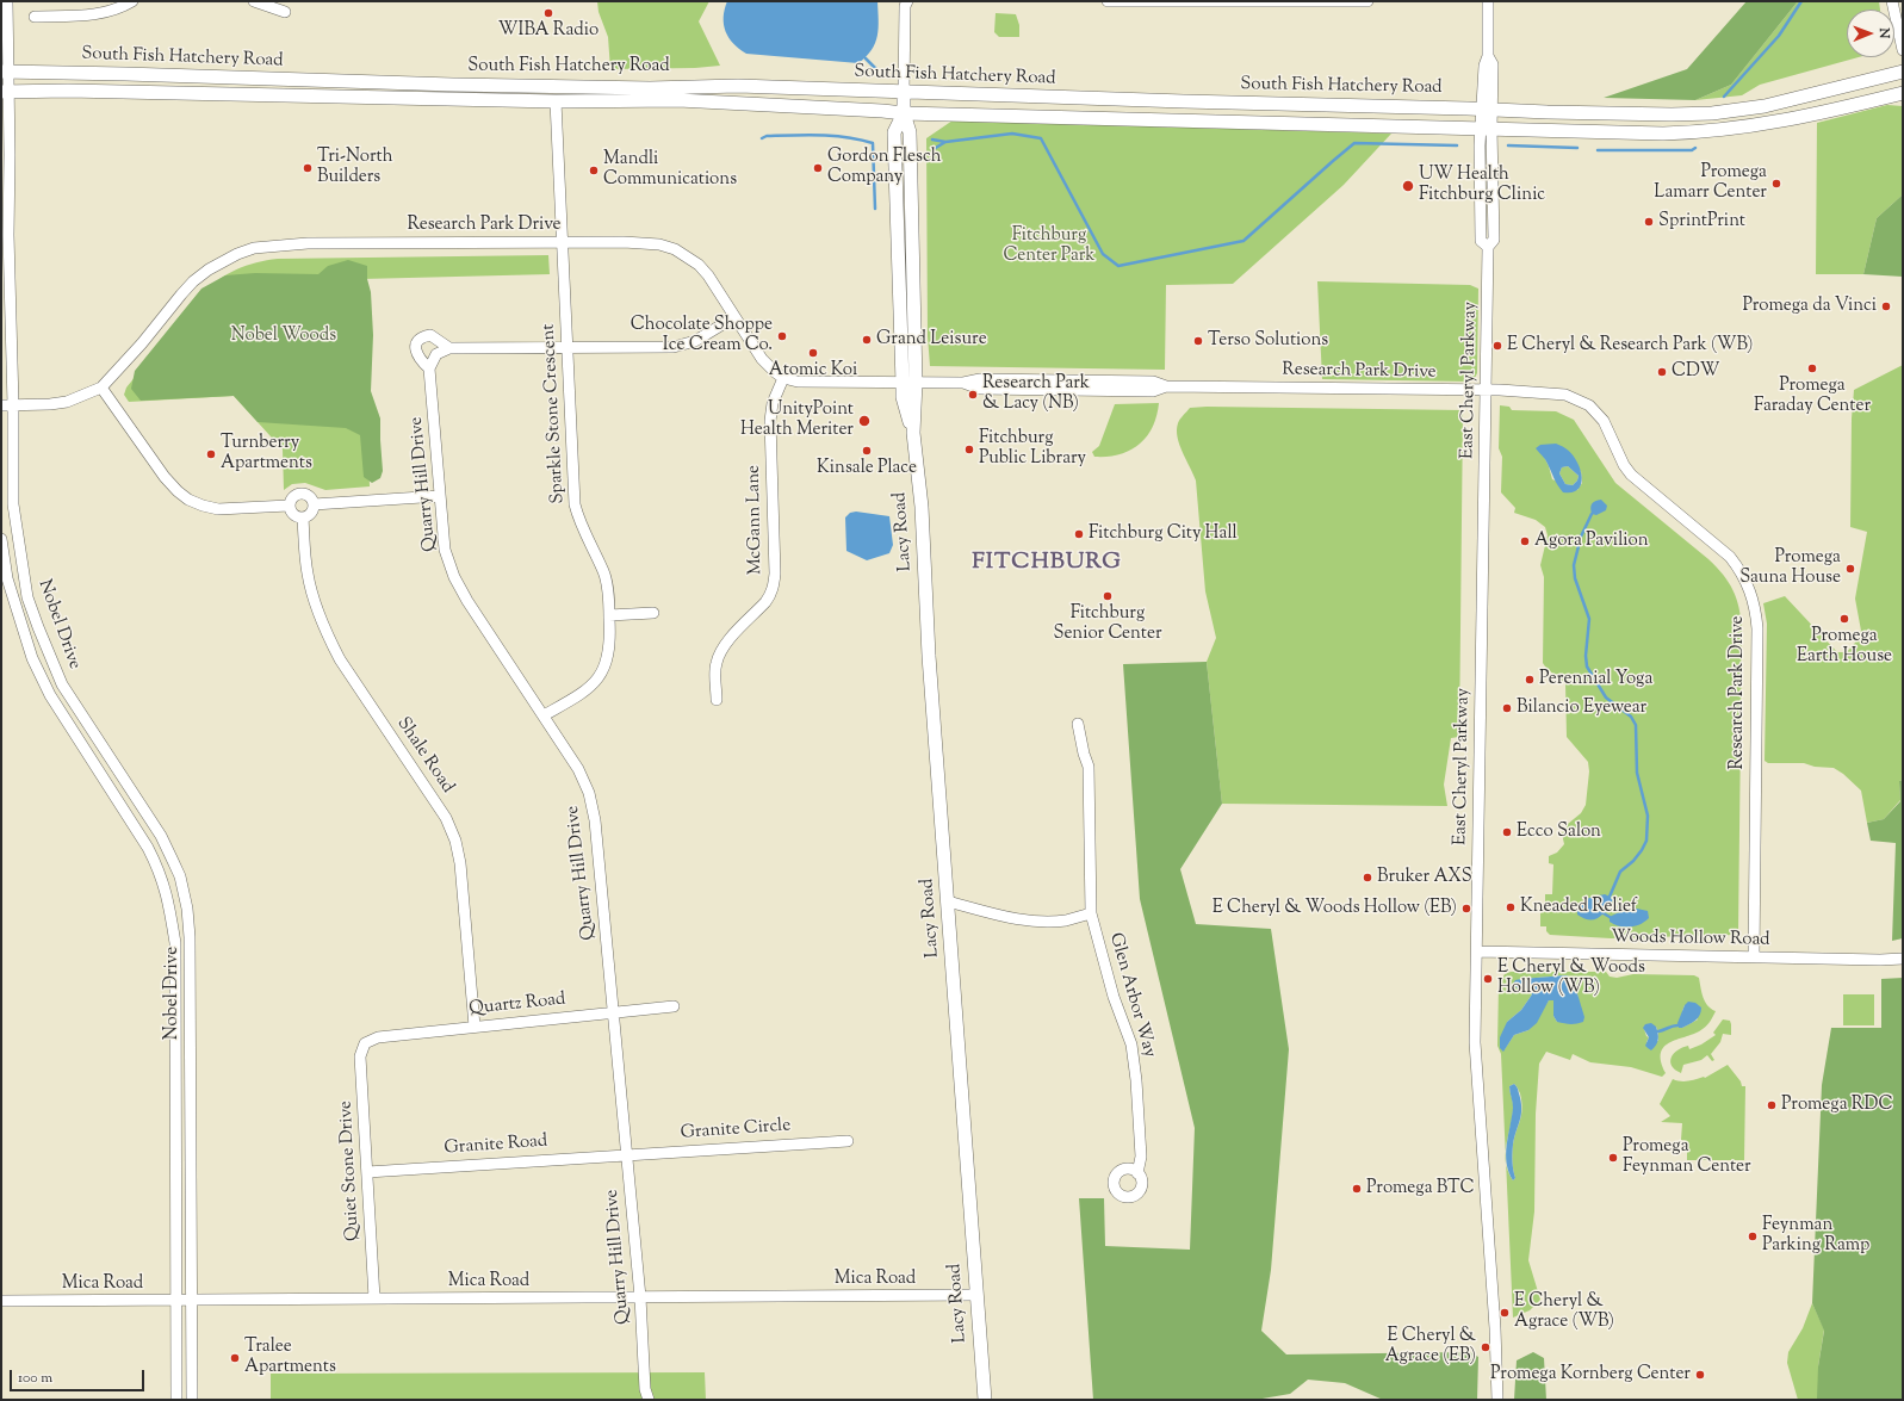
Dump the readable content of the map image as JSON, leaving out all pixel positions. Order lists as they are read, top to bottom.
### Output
{
  "streets": {
    "main road": ["South Fish Hatchery Road", "Lacy Road"],
    "street": [
      "Research Park Drive",
      "East Cheryl Parkway",
      "Sparkle Stone Crescent",
      "Quarry Hill Drive",
      "McGann Lane",
      "Nobel Drive",
      "Shale Road",
      "Woods Hollow Road",
      "Glen Arbor Way",
      "Quartz Road",
      "Granite Circle",
      "Granite Road",
      "Quiet Stone Drive",
      "Mica Road"
    ]
  },
  "crossings": [
    ["South Fish Hatchery Road", "East Cheryl Parkway"],
    ["South Fish Hatchery Road", "Sparkle Stone Crescent"],
    ["South Fish Hatchery Road", "Lacy Road"],
    ["South Fish Hatchery Road", "Nobel Drive"],
    ["Research Park Drive", "East Cheryl Parkway"],
    ["Research Park Drive", "Sparkle Stone Crescent"],
    ["Research Park Drive", "McGann Lane"],
    ["Research Park Drive", "Lacy Road"],
    ["Research Park Drive", "Nobel Drive"],
    ["Research Park Drive", "Woods Hollow Road"],
    ["East Cheryl Parkway", "Woods Hollow Road"],
    ["Sparkle Stone Crescent", "Quarry Hill Drive"],
    ["Quarry Hill Drive", "Quartz Road"],
    ["Quarry Hill Drive", "Granite Circle"],
    ["Quarry Hill Drive", "Granite Road"],
    ["Quarry Hill Drive", "Mica Road"],
    ["Lacy Road", "Glen Arbor Way"],
    ["Lacy Road", "Mica Road"],
    ["Nobel Drive", "Mica Road"],
    ["Shale Road", "Quartz Road"],
    ["Quartz Road", "Quiet Stone Drive"],
    ["Granite Circle", "Granite Road"],
    ["Granite Road", "Quiet Stone Drive"],
    ["Quiet Stone Drive", "Mica Road"]
  ],
  "districts": ["FITCHBURG"],
  "parks": ["Fitchburg Center Park", "Nobel Woods"],
  "places": [
    "WIBA Radio",
    "Tri-North Builders",
    "Gordon Flesch Company",
    "Mandli Communications",
    "Promega Lamarr Center",
    "UW Health Fitchburg Clinic",
    "SprintPrint",
    "Promega da Vinci",
    "Chocolate Shoppe Ice Cream Co.",
    "Grand Leisure",
    "Terso Solutions",
    "E Cheryl & Research Park (WB)",
    "Atomic Koi",
    "Promega Faraday Center",
    "CDW",
    "Research Park & Lacy (NB)",
    "UnityPoint Health Meriter",
    "Fitchburg Public Library",
    "Kinsale Place",
    "Turnberry Apartments",
    "Fitchburg City Hall",
    "Agora Pavilion",
    "Promega Sauna House",
    "Fitchburg Senior Center",
    "Promega Earth House",
    "Perennial Yoga",
    "Bilancio Eyewear",
    "Ecco Salon",
    "Bruker AXS",
    "Kneaded Relief",
    "E Cheryl & Woods Hollow (EB)",
    "E Cheryl & Woods Hollow (WB)",
    "Promega RDC",
    "Promega Feynman Center",
    "Promega BTC",
    "Feynman Parking Ramp",
    "E Cheryl & Agrace (WB)",
    "E Cheryl & Agrace (EB)",
    "Tralee Apartments",
    "Promega Kornberg Center"
  ],
  "scale_bar": "100 m",
  "north": "right"
}
